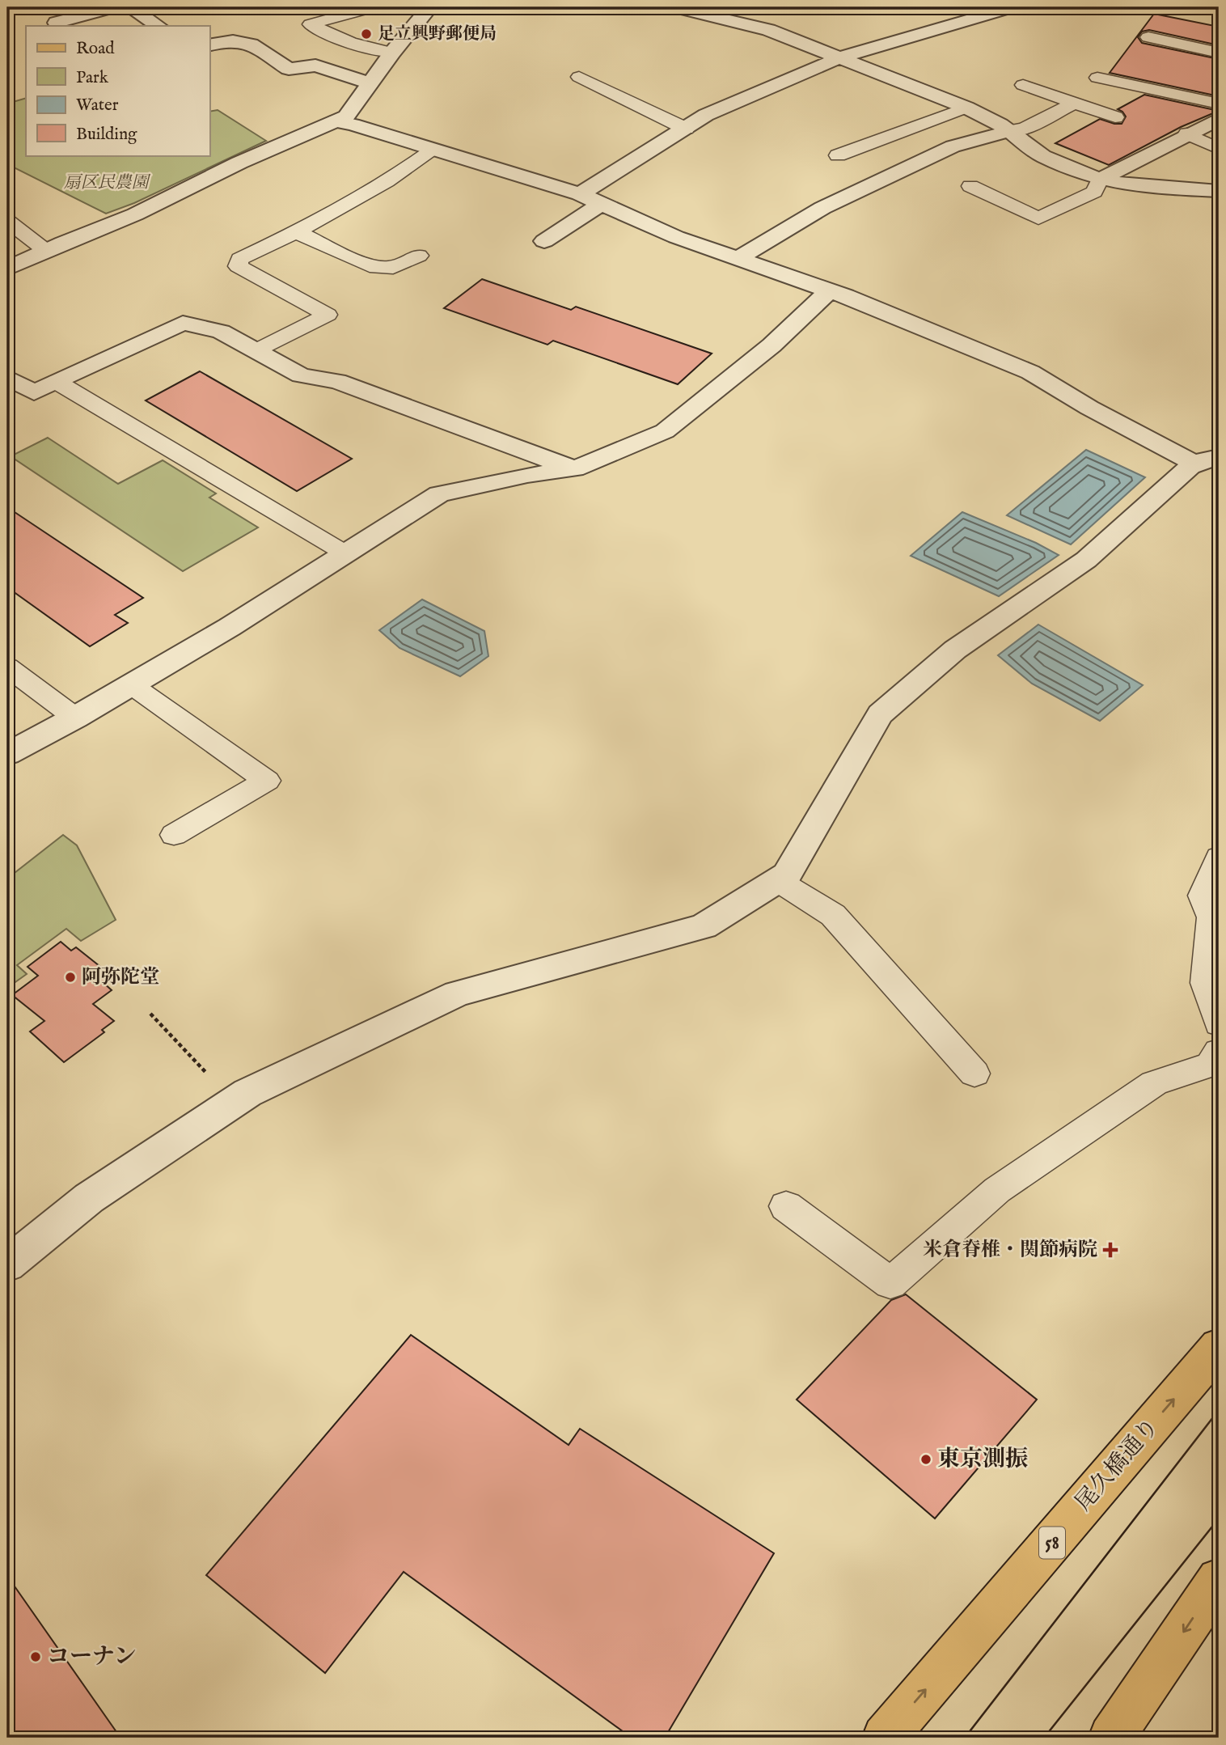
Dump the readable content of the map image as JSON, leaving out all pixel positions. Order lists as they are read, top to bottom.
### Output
{
  "streets": {
    "main road": ["尾久橋通り", "58"]
  },
  "parks": ["扇区民農園"],
  "places": {
    "other": [
      "足立興野郵便局",
      "阿弥陀堂",
      "東京測振",
      "コーナン"
    ],
    "health": ["米倉脊椎・関節病院"]
  },
  "legend": [
    "Road",
    "Park",
    "Water",
    "Building"
  ]
}
